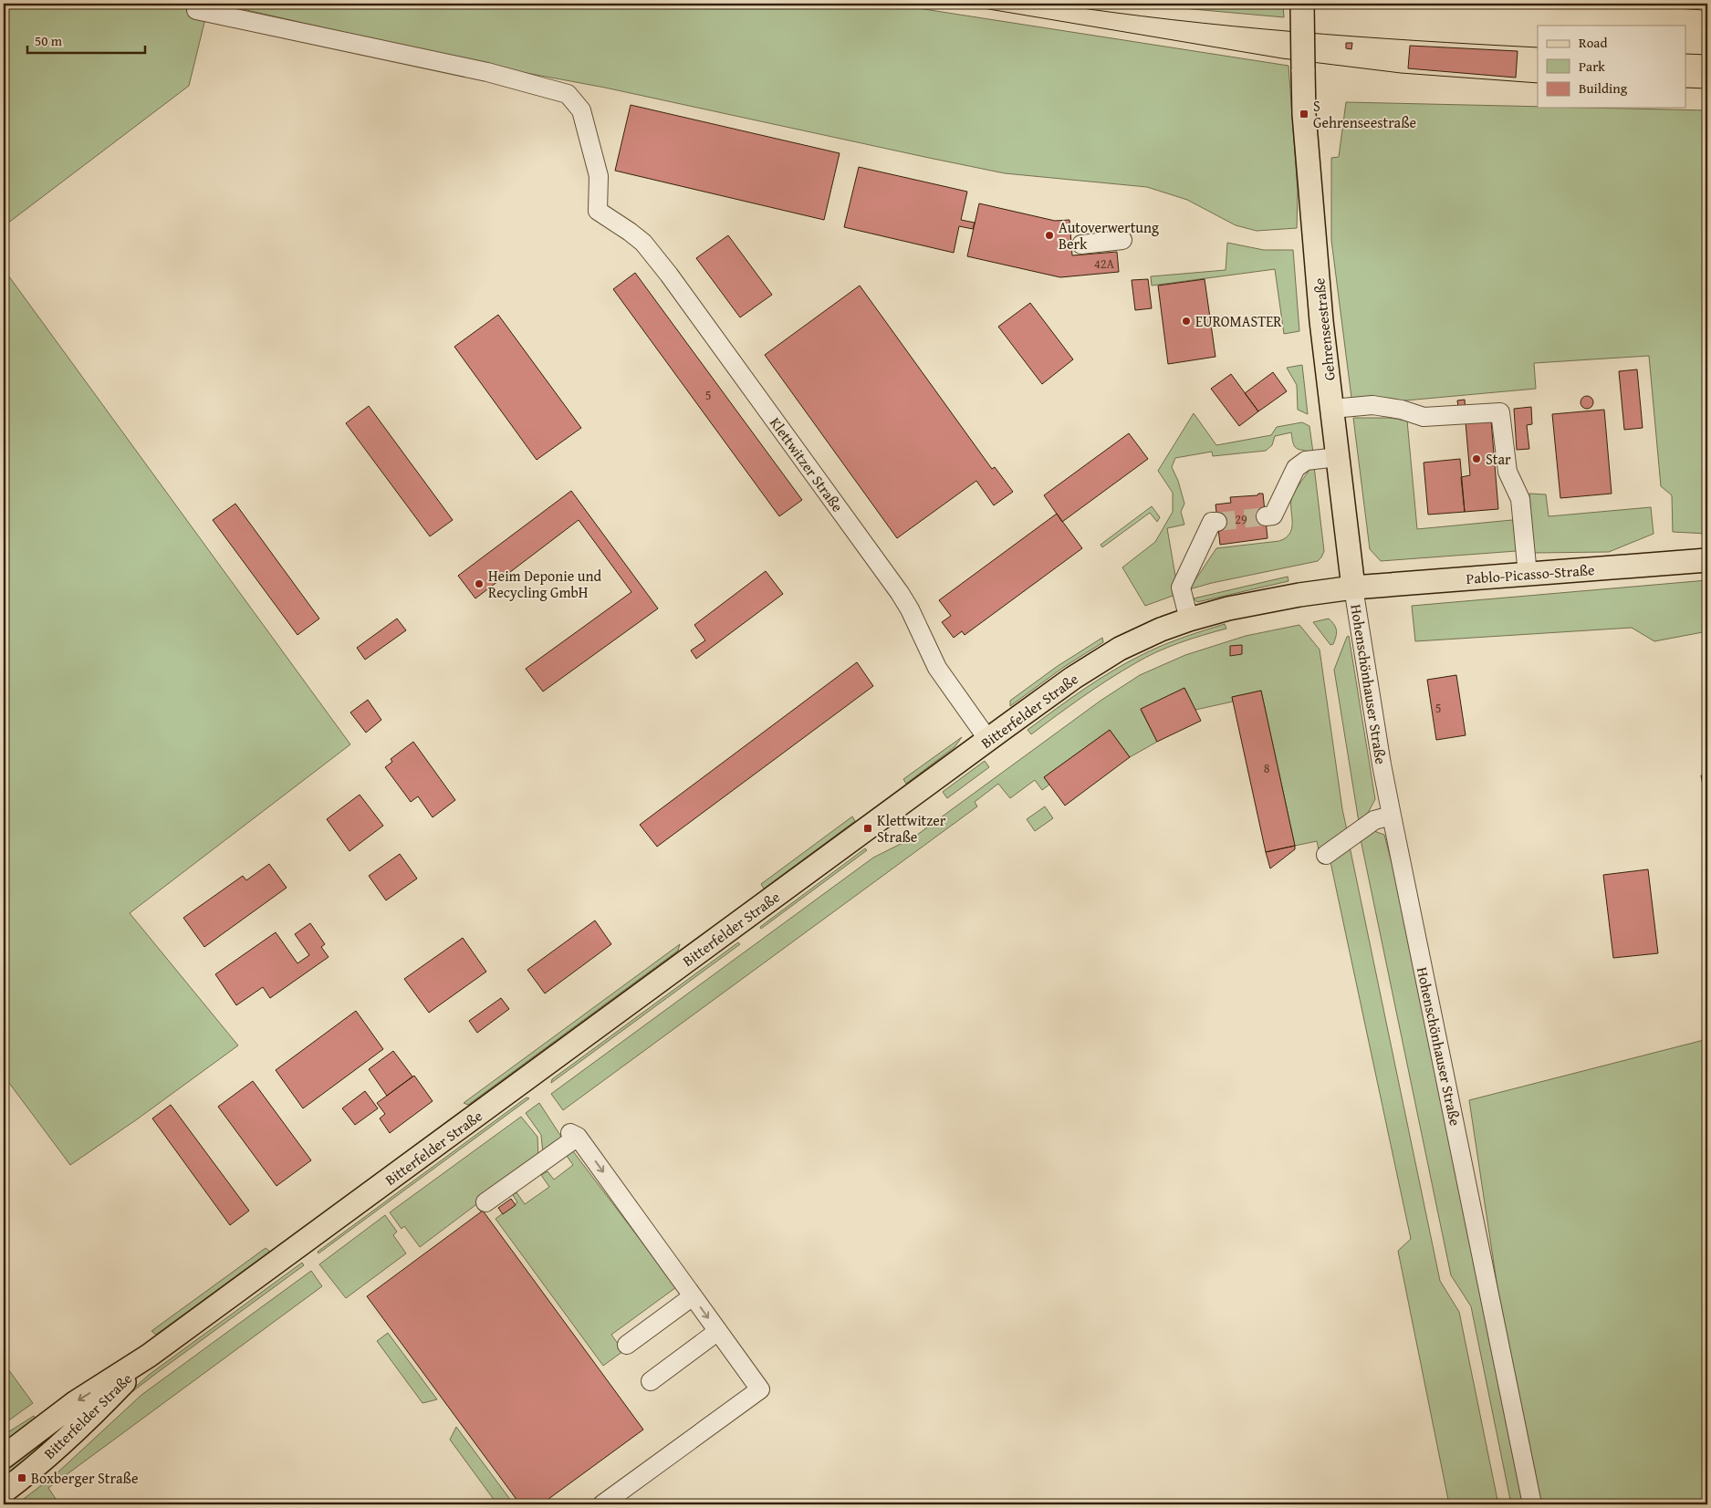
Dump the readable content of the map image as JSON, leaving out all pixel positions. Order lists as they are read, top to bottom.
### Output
{
  "streets": {
    "main road": ["Gehrenseestraße", "Pablo-Picasso-Straße", "Bitterfelder Straße"],
    "street": ["Klettwitzer Straße", "Hohenschönhauser Straße"]
  },
  "crossings": [
    ["Gehrenseestraße", "Pablo-Picasso-Straße"],
    ["Gehrenseestraße", "Hohenschönhauser Straße"],
    ["Gehrenseestraße", "Bitterfelder Straße"],
    ["Klettwitzer Straße", "Bitterfelder Straße"],
    ["Pablo-Picasso-Straße", "Hohenschönhauser Straße"],
    ["Pablo-Picasso-Straße", "Bitterfelder Straße"],
    ["Hohenschönhauser Straße", "Bitterfelder Straße"]
  ],
  "places": {
    "transit": ["S Gehrenseestraße", "Klettwitzer Straße", "Boxberger Straße"],
    "other": [
      "Autoverwertung Berk",
      "EUROMASTER",
      "Star",
      "Heim Deponie und Recycling GmbH"
    ]
  },
  "house_numbers": [
    "42A",
    "5",
    "29",
    "5",
    "8"
  ],
  "legend": ["Road", "Park", "Building"],
  "scale_bar": "50 m"
}
